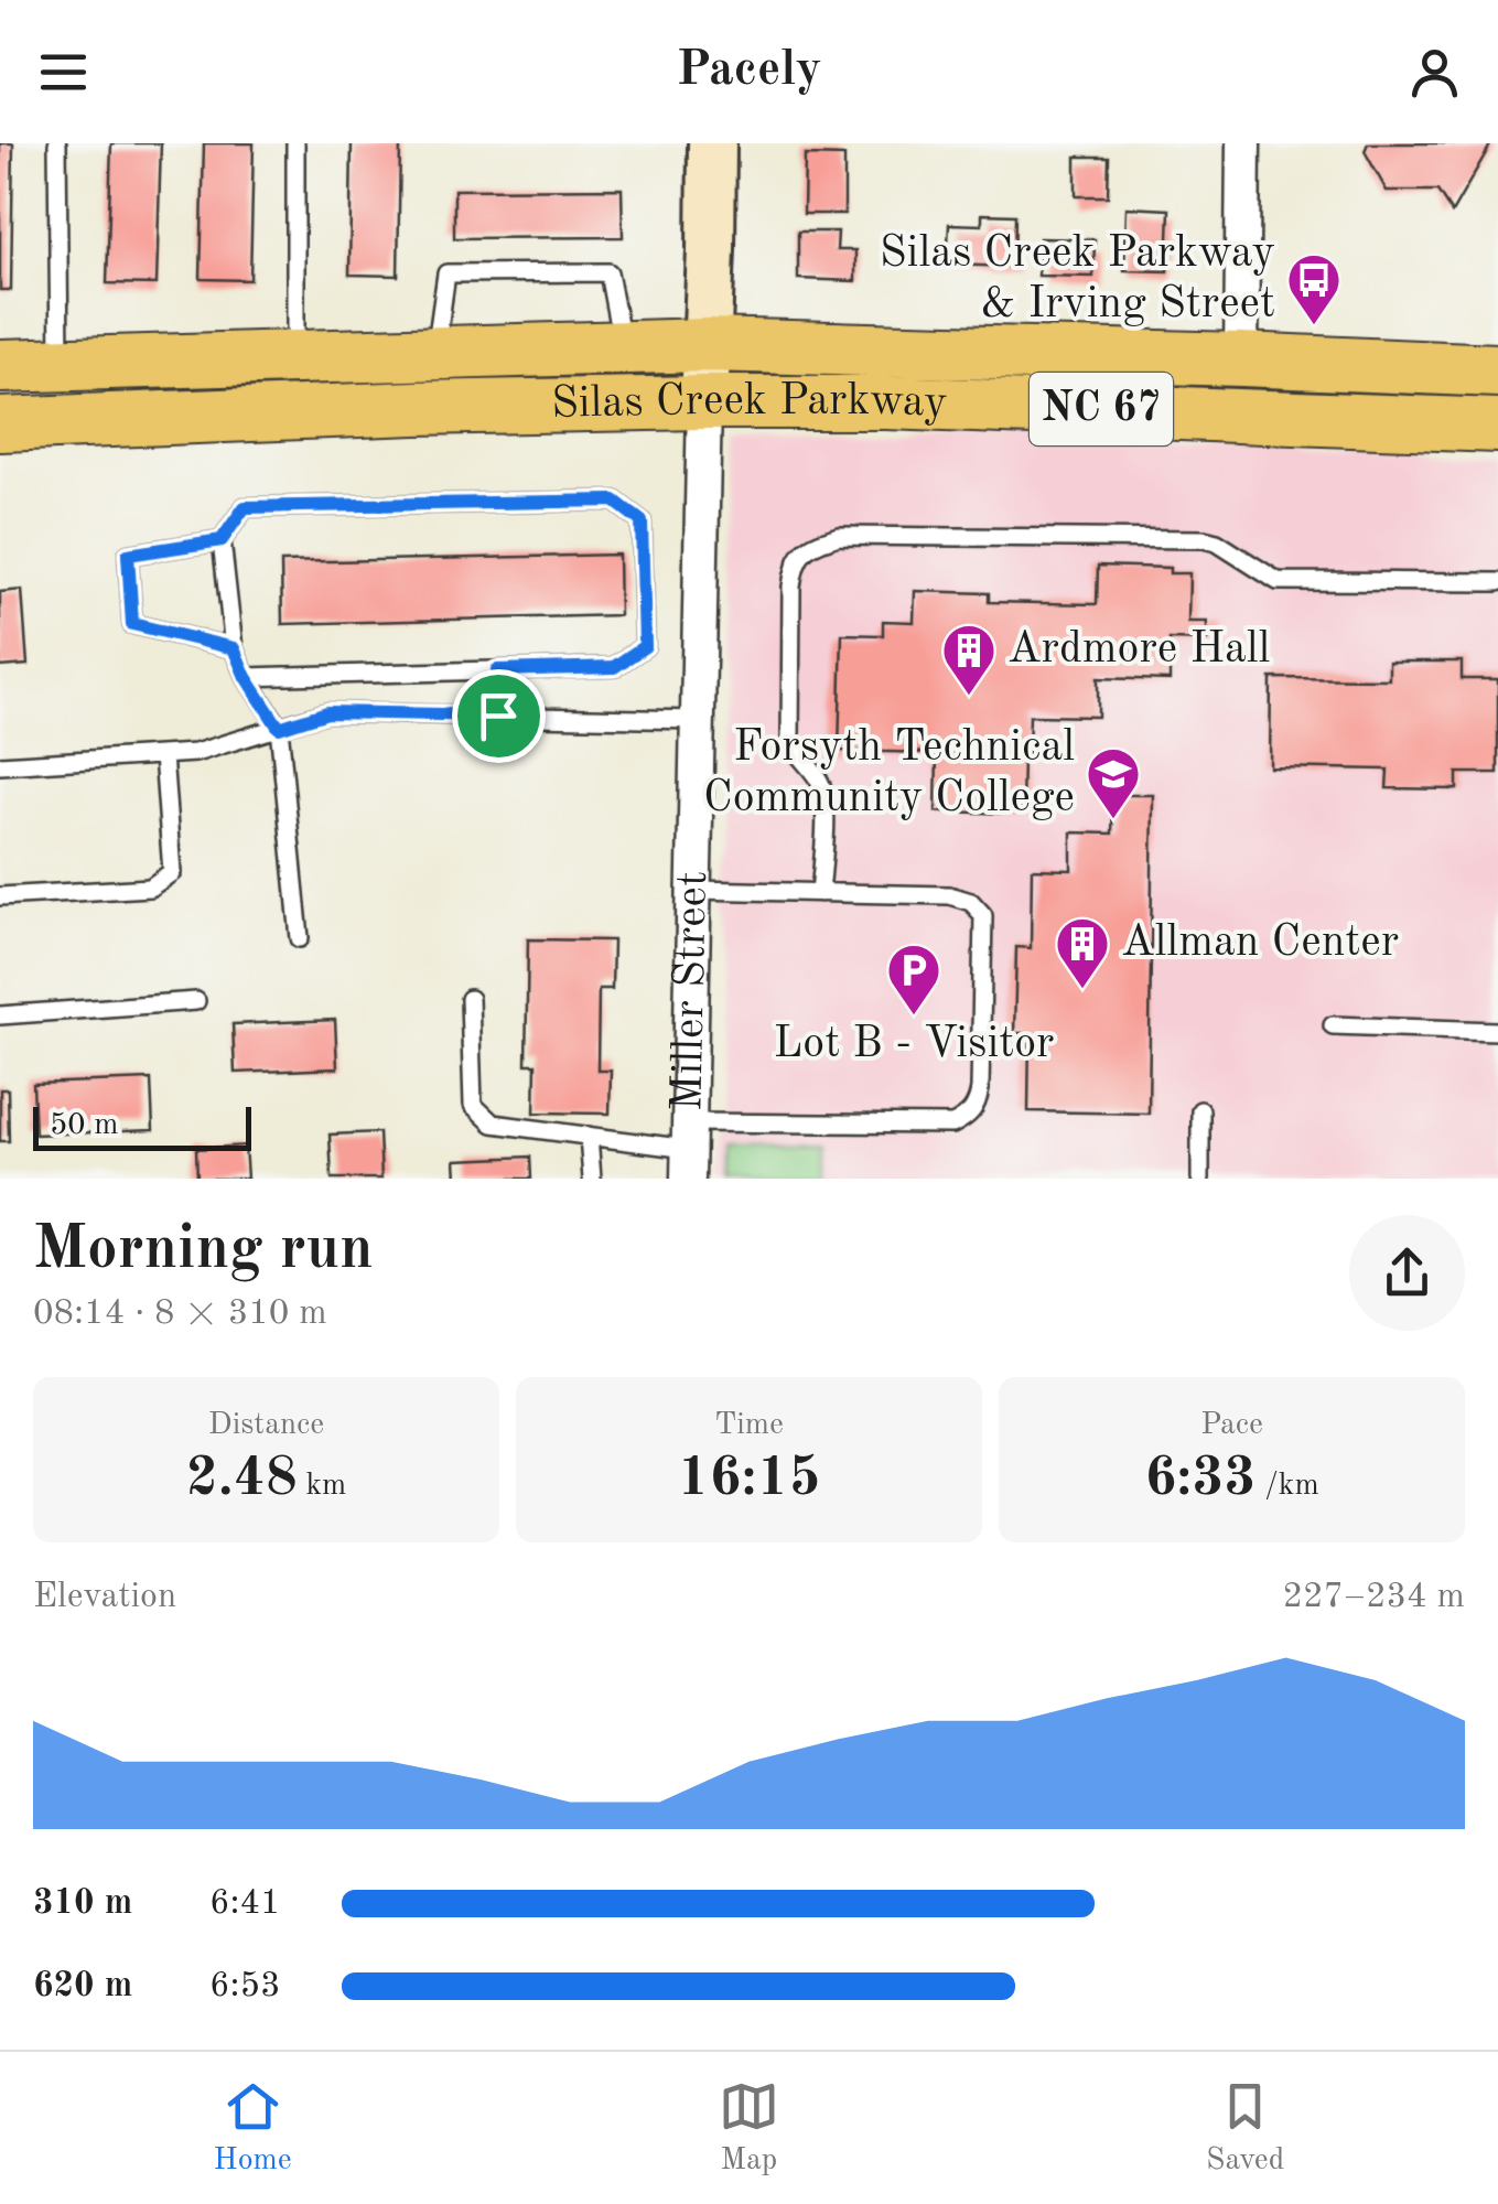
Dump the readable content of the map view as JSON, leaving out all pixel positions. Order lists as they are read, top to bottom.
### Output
{
  "streets": {
    "main road": ["Silas Creek Parkway", "NC 67", "Miller Street"]
  },
  "crossings": [
    ["Silas Creek Parkway", "Miller Street"]
  ],
  "places": {
    "bus stop": ["Silas Creek Parkway & Irving Street"],
    "building": ["Ardmore Hall", "Allman Center"],
    "school or university": ["Forsyth Technical Community College"],
    "parking": ["Lot B - Visitor"]
  },
  "scale_bar": "50 m",
  "page": {
    "header": "Pacely",
    "scale": "50 m",
    "heading": ["Morning run", "08:14 · 8 × 310 m"],
    "stats": [
      ["Distance", "2.48 km"],
      ["Time", "16:15"],
      ["Pace", "6:33 /km"]
    ],
    "chart": ["Elevation", "227–234 m"],
    "list": [
      {
        "name": "310 m",
        "note": "6:41"
      },
      {
        "name": "620 m",
        "note": "6:53"
      }
    ],
    "tabs": ["Home", "Map", "Saved"]
  }
}
